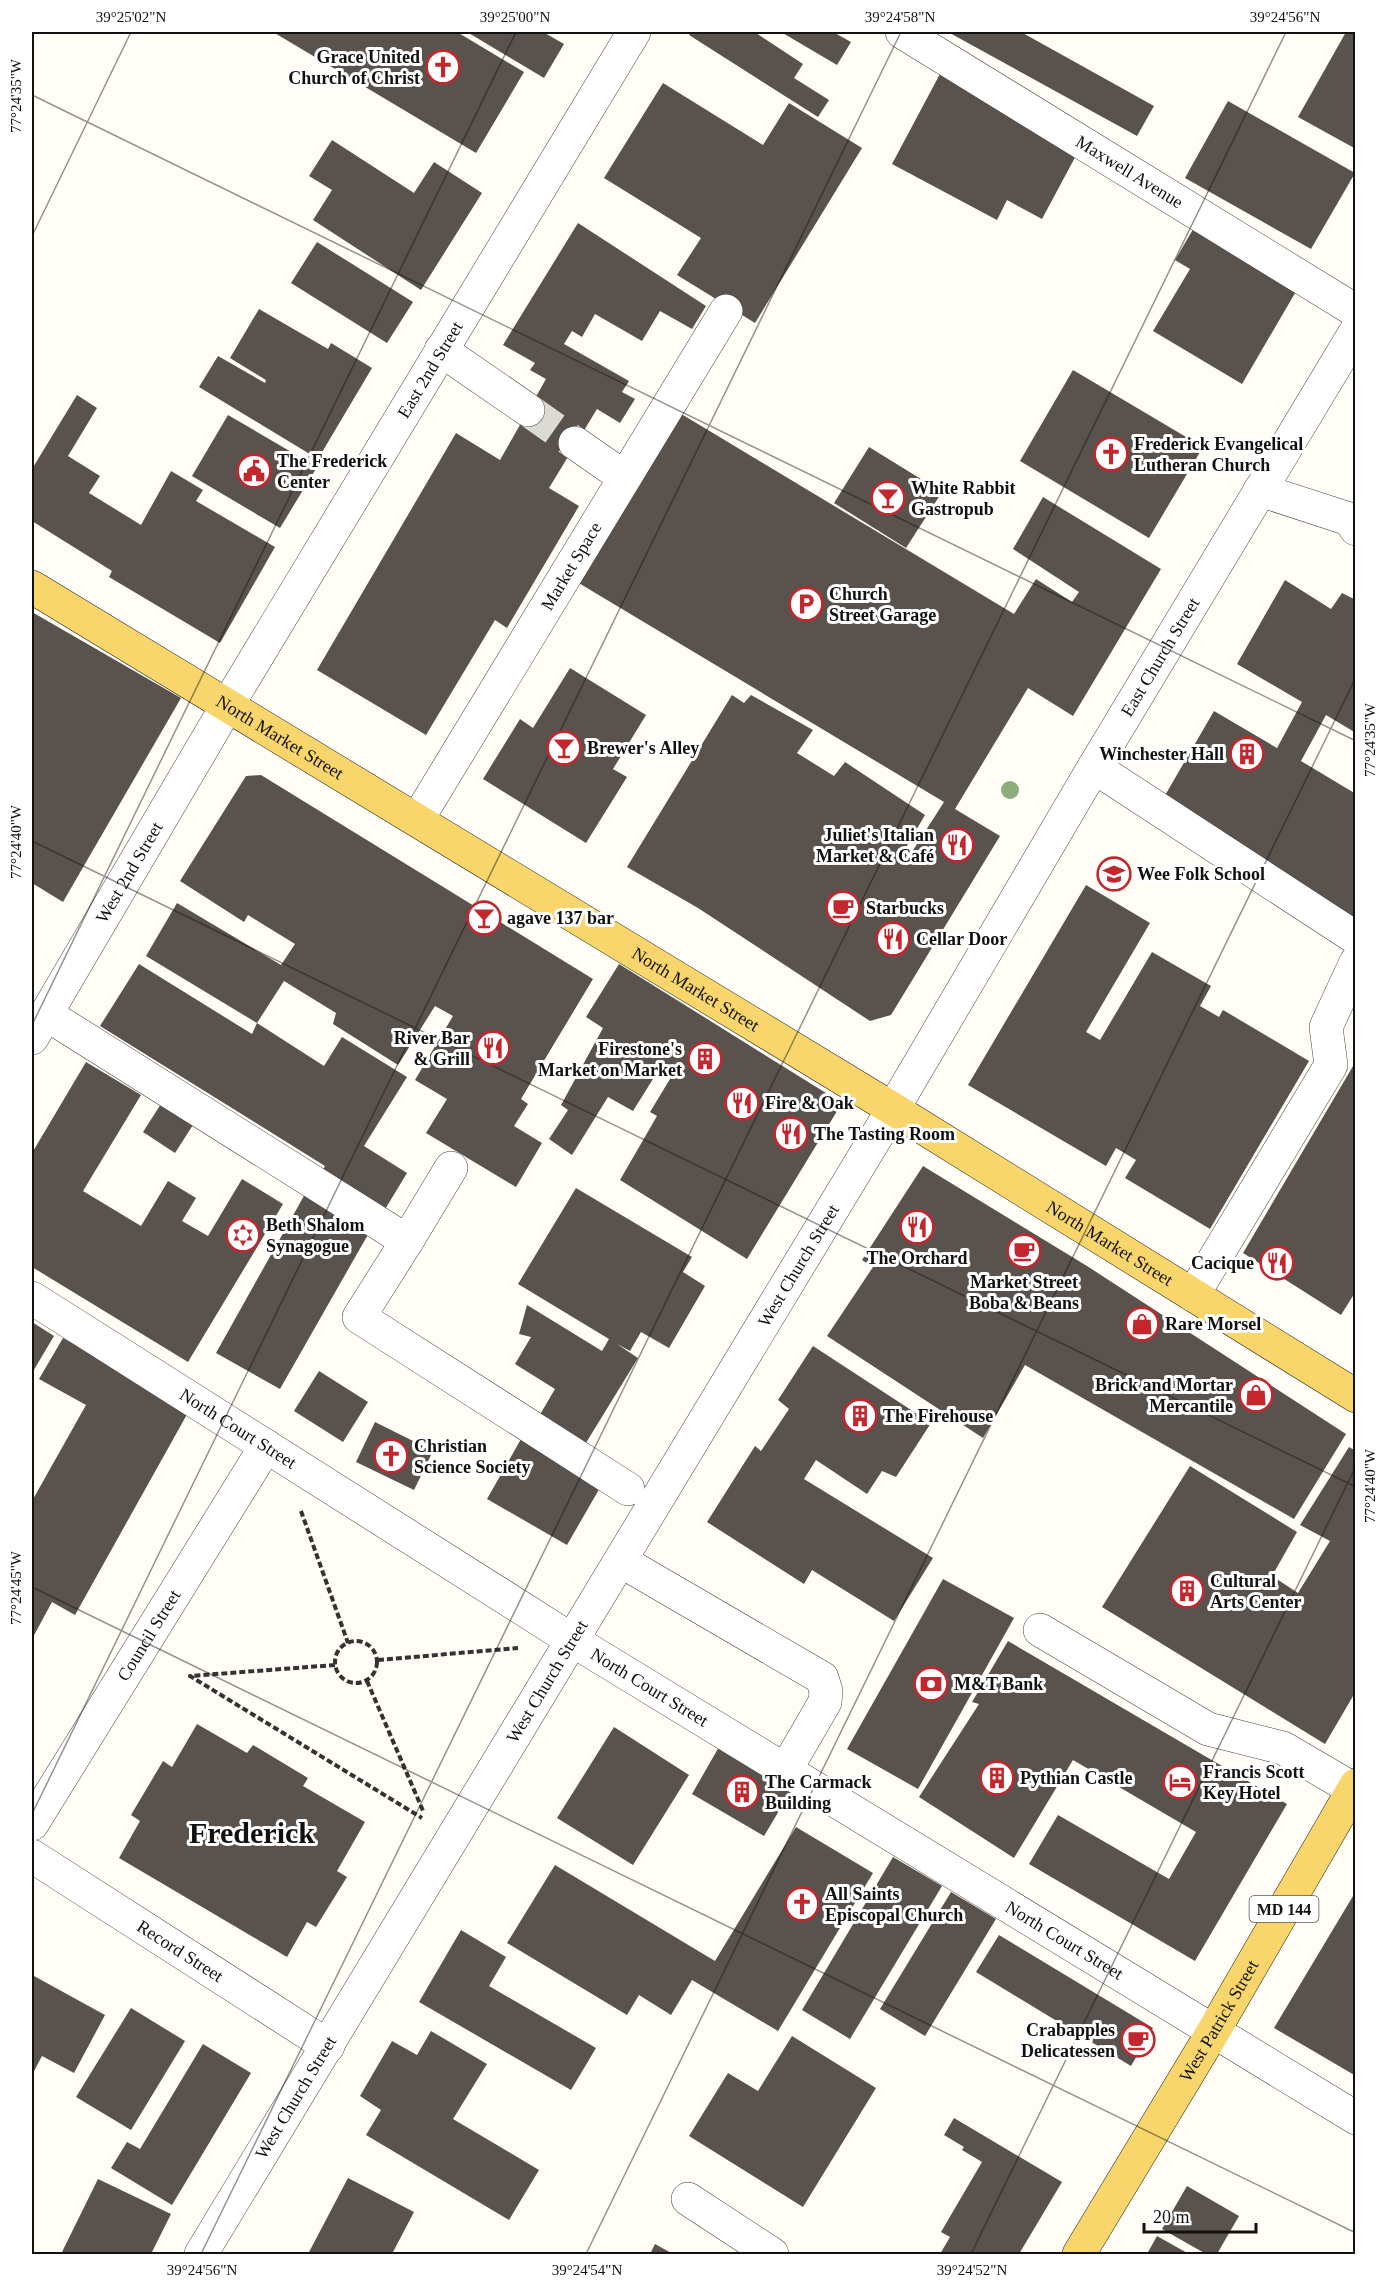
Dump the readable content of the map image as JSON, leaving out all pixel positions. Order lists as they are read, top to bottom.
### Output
{
  "streets": {
    "main road": ["North Market Street", "MD 144", "West Patrick Street"],
    "street": [
      "Maxwell Avenue",
      "East 2nd Street",
      "Market Space",
      "East Church Street",
      "West 2nd Street",
      "West Church Street",
      "North Court Street",
      "Council Street",
      "Record Street"
    ]
  },
  "crossings": [
    ["East 2nd Street", "North Market Street"],
    ["East 2nd Street", "West 2nd Street"],
    ["Market Space", "North Market Street"],
    ["East Church Street", "North Market Street"],
    ["East Church Street", "West Church Street"],
    ["North Market Street", "West 2nd Street"],
    ["North Market Street", "West Church Street"],
    ["West Church Street", "North Court Street"],
    ["West Church Street", "Record Street"],
    ["North Court Street", "Council Street"],
    ["North Court Street", "West Patrick Street"]
  ],
  "districts": ["Frederick"],
  "places": {
    "church": [
      "Grace United Church of Christ",
      "Frederick Evangelical Lutheran Church",
      "Christian Science Society",
      "All Saints Episcopal Church"
    ],
    "public building": ["The Frederick Center"],
    "bar": ["White Rabbit Gastropub", "Brewer's Alley", "agave 137 bar"],
    "parking": ["Church Street Garage"],
    "building": [
      "Winchester Hall",
      "Firestone's Market on Market",
      "The Firehouse",
      "Cultural Arts Center",
      "Pythian Castle",
      "The Carmack Building"
    ],
    "restaurant": [
      "Juliet's Italian Market & Café",
      "Cellar Door",
      "River Bar & Grill",
      "Fire & Oak",
      "The Tasting Room",
      "The Orchard",
      "Cacique"
    ],
    "school or university": ["Wee Folk School"],
    "cafe": ["Starbucks", "Market Street Boba & Beans", "Crabapples Delicatessen"],
    "synagogue": ["Beth Shalom Synagogue"],
    "shop": ["Rare Morsel", "Brick and Mortar Mercantile"],
    "bank": ["M&T Bank"],
    "hotel": ["Francis Scott Key Hotel"]
  },
  "scale_bar": "20 m",
  "coordinates": [
    "39°25'02\"N",
    "39°25'00\"N",
    "39°24'58\"N",
    "39°24'56\"N",
    "77°24'35\"W",
    "77°24'40\"W",
    "77°24'45\"W",
    "39°24'54\"N",
    "39°24'52\"N"
  ]
}
